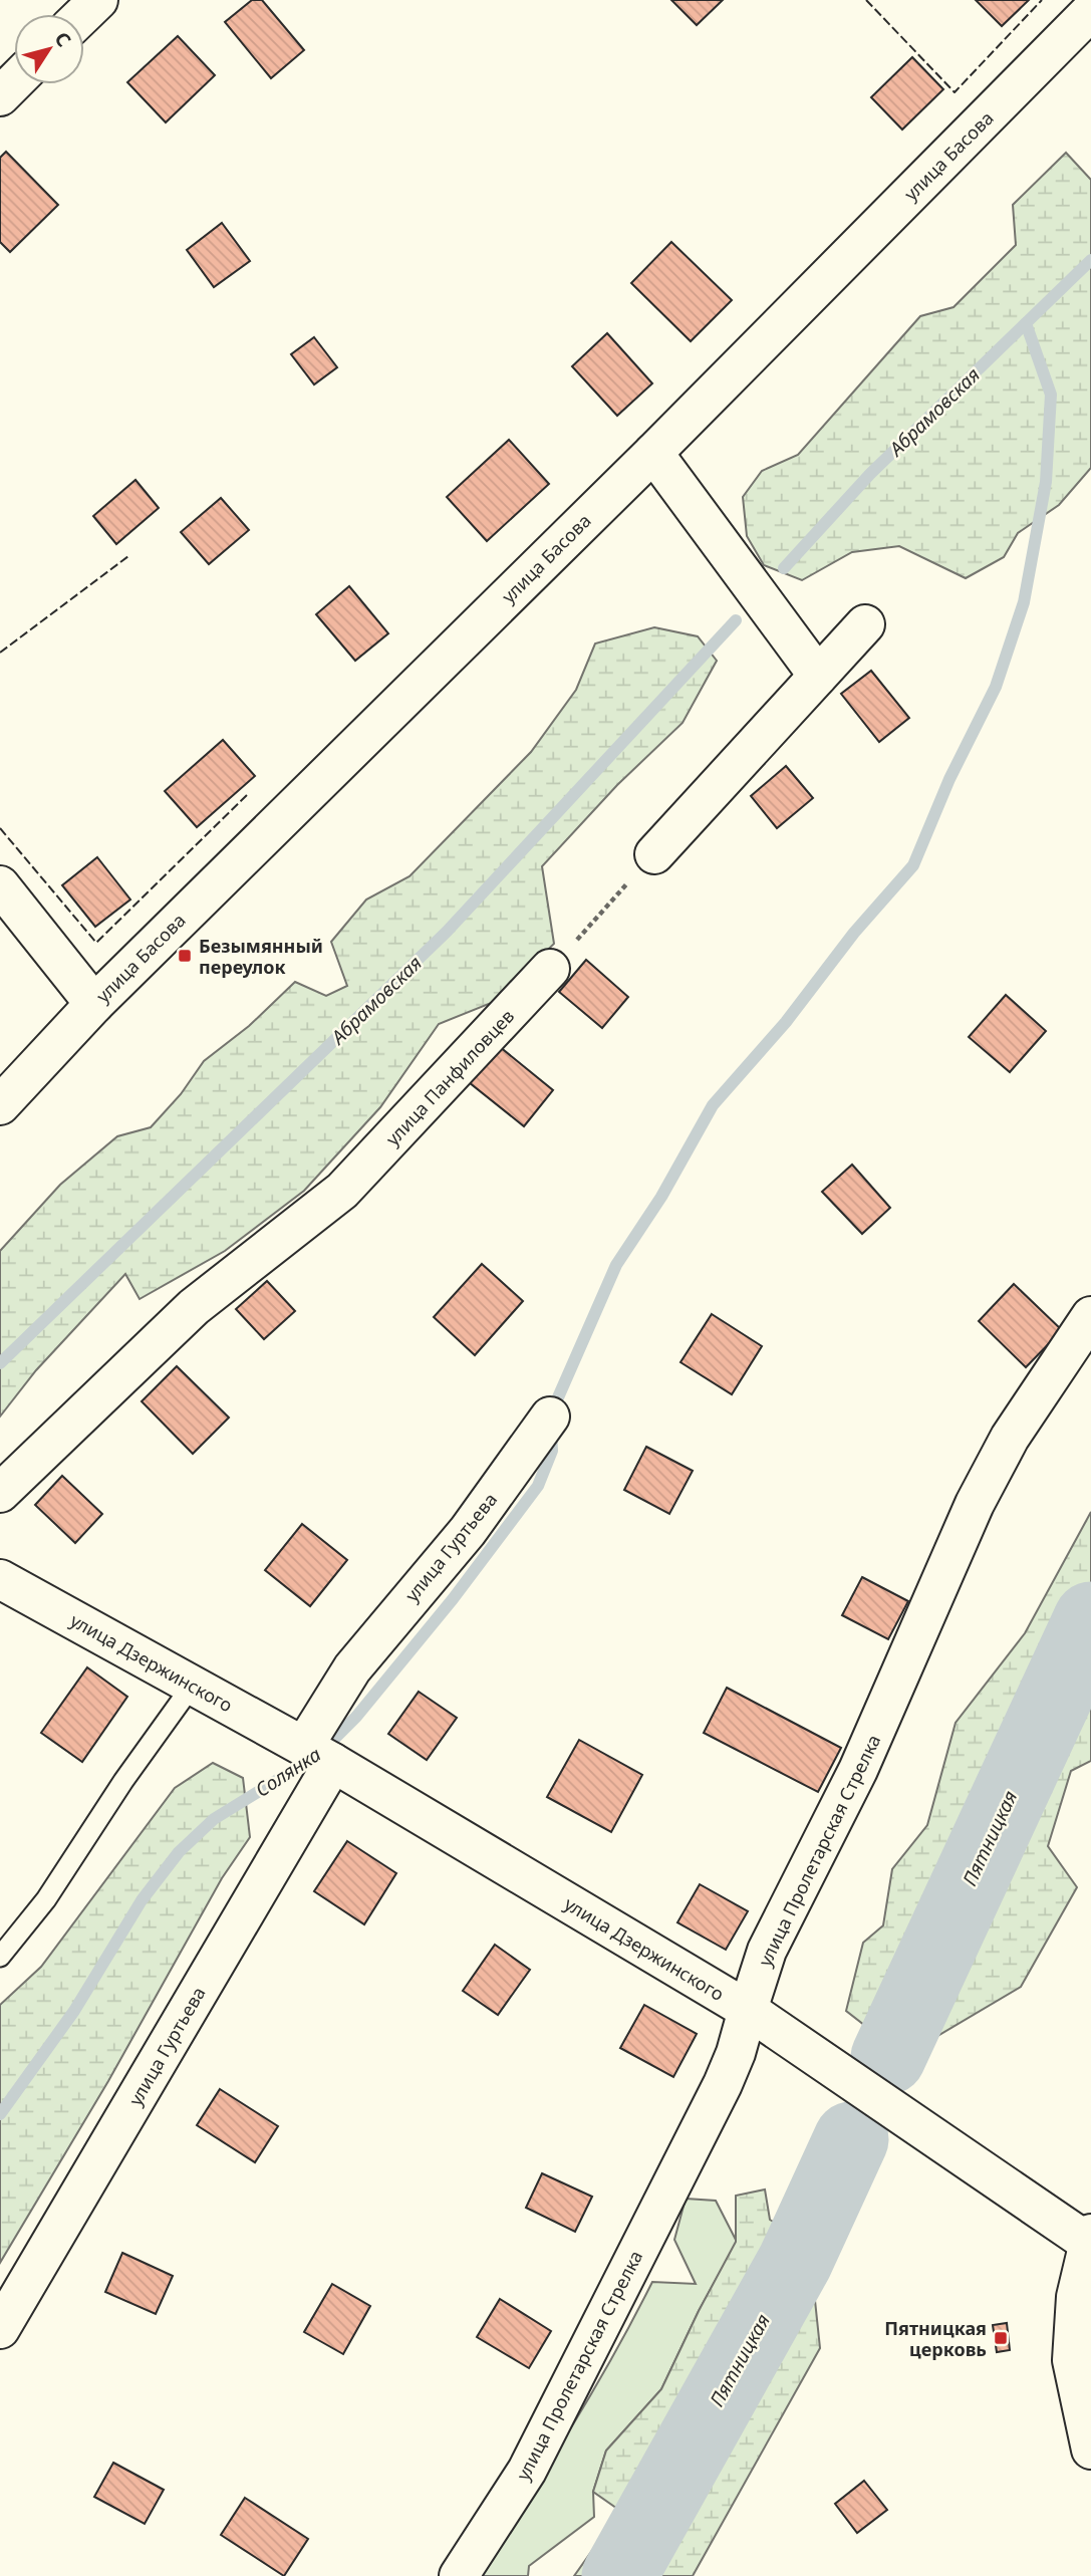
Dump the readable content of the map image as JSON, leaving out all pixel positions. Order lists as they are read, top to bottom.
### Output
{
  "streets": {
    "street": [
      "улица Басова",
      "улица Панфиловцев",
      "улица Гуртьева",
      "улица Дзержинского",
      "улица Пролетарская Стрелка"
    ]
  },
  "crossings": [
    ["улица Гуртьева", "улица Дзержинского"],
    ["улица Дзержинского", "улица Пролетарская Стрелка"]
  ],
  "water": ["Абрамовская", "Солянка", "Пятницкая"],
  "places": {
    "transit": ["Безымянный переулок", "Пятницкая церковь"]
  },
  "north": "top right"
}
